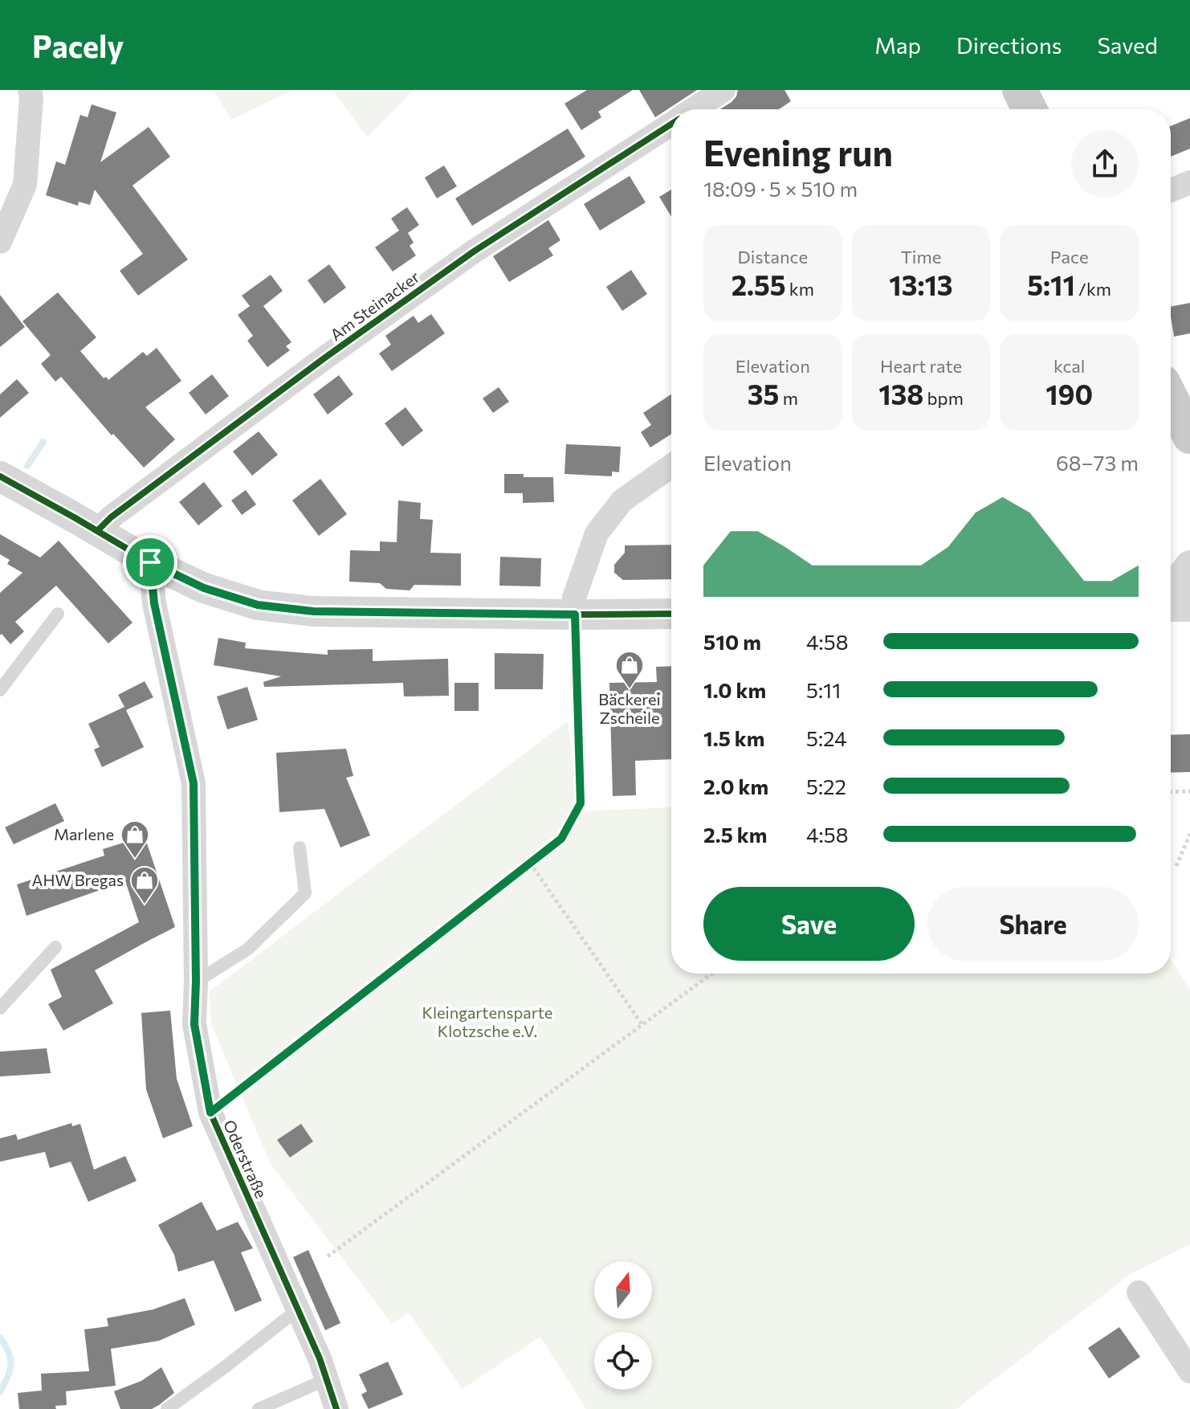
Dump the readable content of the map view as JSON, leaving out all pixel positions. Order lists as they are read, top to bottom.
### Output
{
  "streets": {
    "street": ["Am Steinacker", "Oderstraße"]
  },
  "parks": ["Kleingartensparte Klotzsche e.V."],
  "places": {
    "shop": ["Bäckerei Zscheile", "Marlene", "AHW Bregas"]
  },
  "north": "top",
  "page": {
    "header": "Pacely",
    "nav": ["Map", "Directions", "Saved"],
    "heading": ["Evening run", "18:09 · 5 × 510 m"],
    "stats": [
      ["Distance", "2.55 km"],
      ["Time", "13:13"],
      ["Pace", "5:11 /km"],
      ["Elevation", "35 m"],
      ["Heart rate", "138 bpm"],
      ["kcal", "190"]
    ],
    "chart": ["Elevation", "68–73 m"],
    "list": [
      {
        "name": "510 m",
        "note": "4:58"
      },
      {
        "name": "1.0 km",
        "note": "5:11"
      },
      {
        "name": "1.5 km",
        "note": "5:24"
      },
      {
        "name": "2.0 km",
        "note": "5:22"
      },
      {
        "name": "2.5 km",
        "note": "4:58"
      }
    ],
    "buttons": ["Save", "Share"]
  }
}
